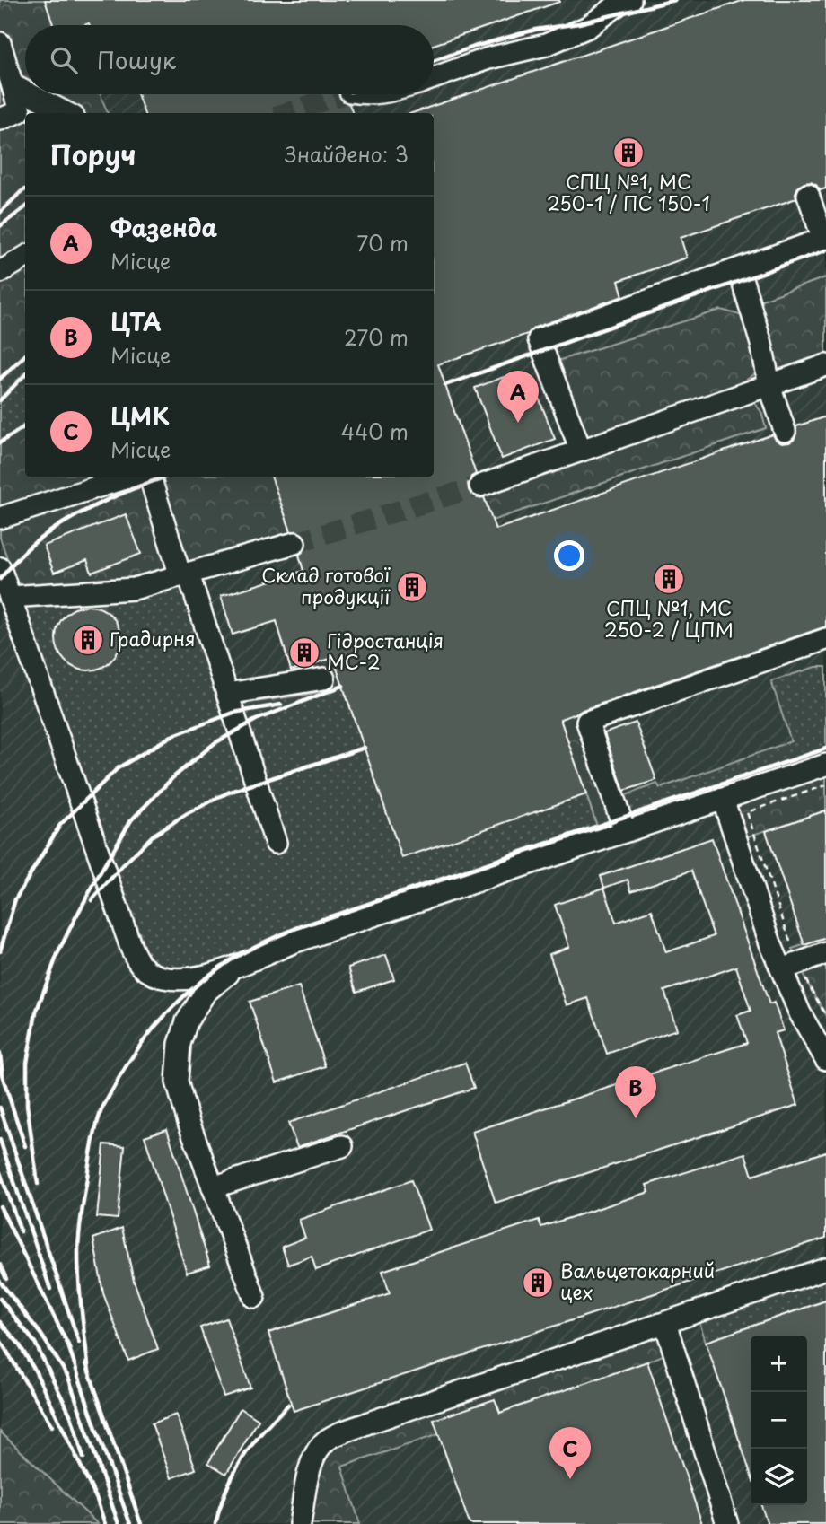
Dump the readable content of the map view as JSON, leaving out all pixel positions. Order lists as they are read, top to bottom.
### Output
{
  "places": {
    "building": [
      "СПЦ №1, МС 250-1 / ПС 150-1",
      "СПЦ №1, МС 250-2 / ЦПМ",
      "Склад готової продукції",
      "Градирня",
      "Гідростанція МС-2",
      "Вальцетокарний цех"
    ]
  },
  "page": {
    "search": "Пошук",
    "heading": ["Поруч", "Знайдено: 3"],
    "list": [
      {
        "mark": "A",
        "name": "Фазенда",
        "note": "Місце",
        "value": "70 m"
      },
      {
        "mark": "B",
        "name": "ЦТА",
        "note": "Місце",
        "value": "270 m"
      },
      {
        "mark": "C",
        "name": "ЦМК",
        "note": "Місце",
        "value": "440 m"
      }
    ],
    "pins": ["A", "B", "C"],
    "map_buttons": ["+", "−"]
  }
}
